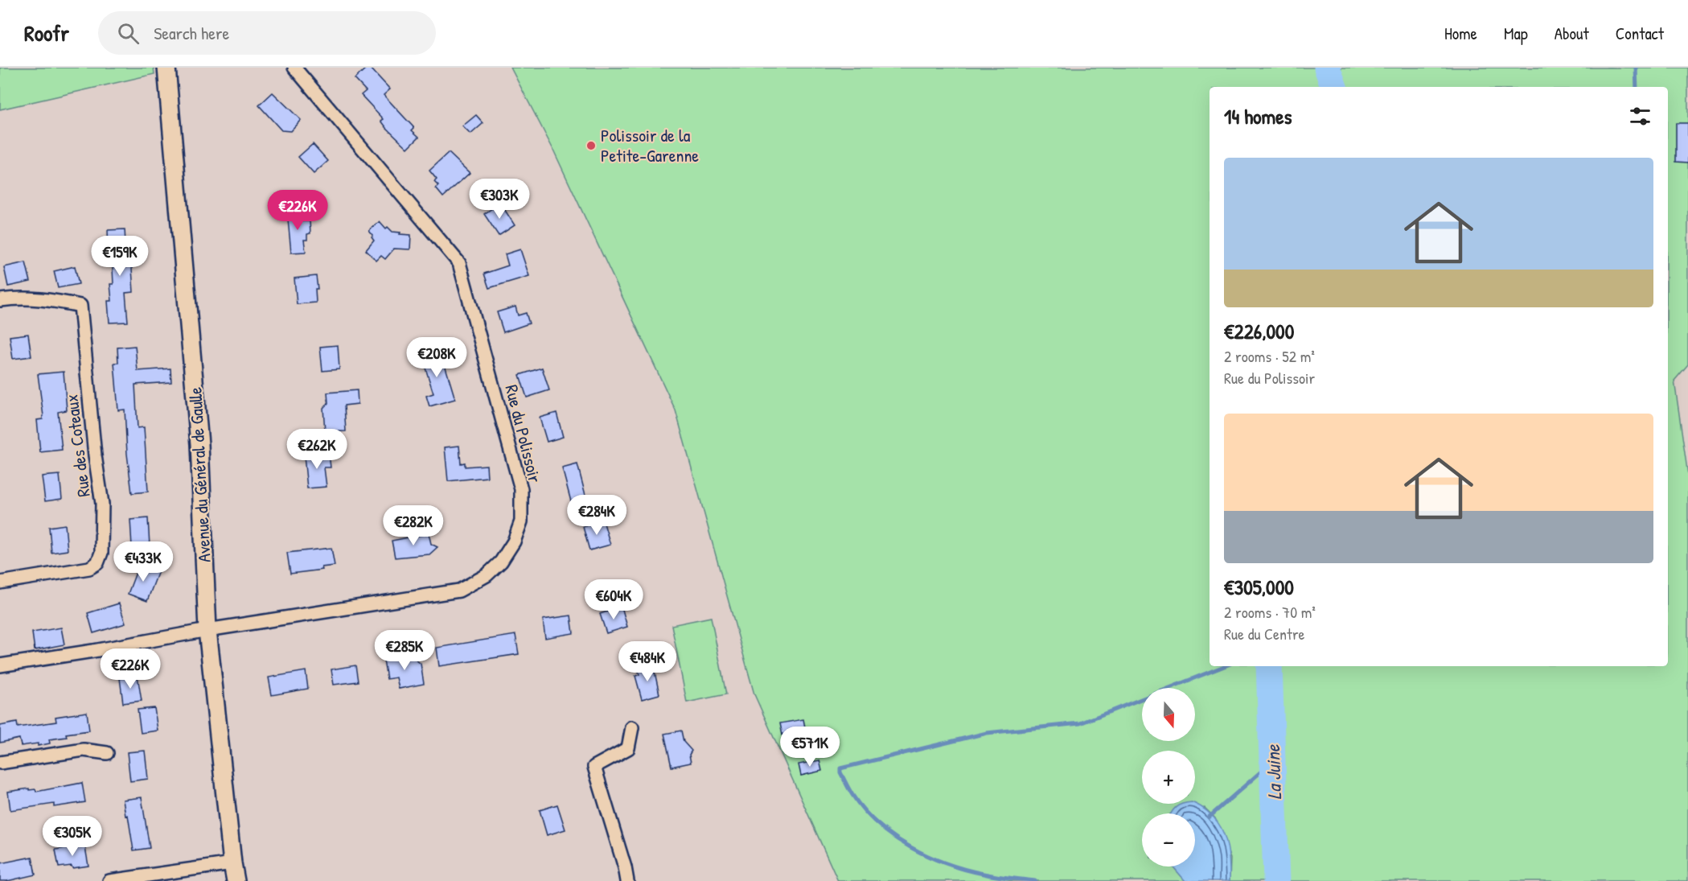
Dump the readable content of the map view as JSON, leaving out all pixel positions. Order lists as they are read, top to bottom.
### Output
{
  "streets": {
    "main road": ["Avenue du Général de Gaulle"],
    "street": ["Rue du Polissoir", "Rue des Coteaux"]
  },
  "crossings": [
    ["Rue du Polissoir", "Avenue du Général de Gaulle"]
  ],
  "water": ["La Juine"],
  "places": ["Polissoir de la Petite-Garenne"],
  "north": "bottom",
  "page": {
    "header": "Roofr",
    "search": "Search here",
    "nav": [
      "Home",
      "Map",
      "About",
      "Contact"
    ],
    "heading": "14 homes",
    "list": [
      {
        "name": "€226,000",
        "note": "2 rooms · 52 m² · Rue du Polissoir"
      },
      {
        "name": "€305,000",
        "note": "2 rooms · 70 m² · Rue du Centre"
      }
    ],
    "price": [
      "€303K",
      "€226K",
      "€159K",
      "€208K",
      "€262K",
      "€284K",
      "€282K",
      "€433K",
      "€604K",
      "€285K",
      "€484K",
      "€226K",
      "€571K",
      "€305K"
    ],
    "map_buttons": ["+", "−"]
  }
}
